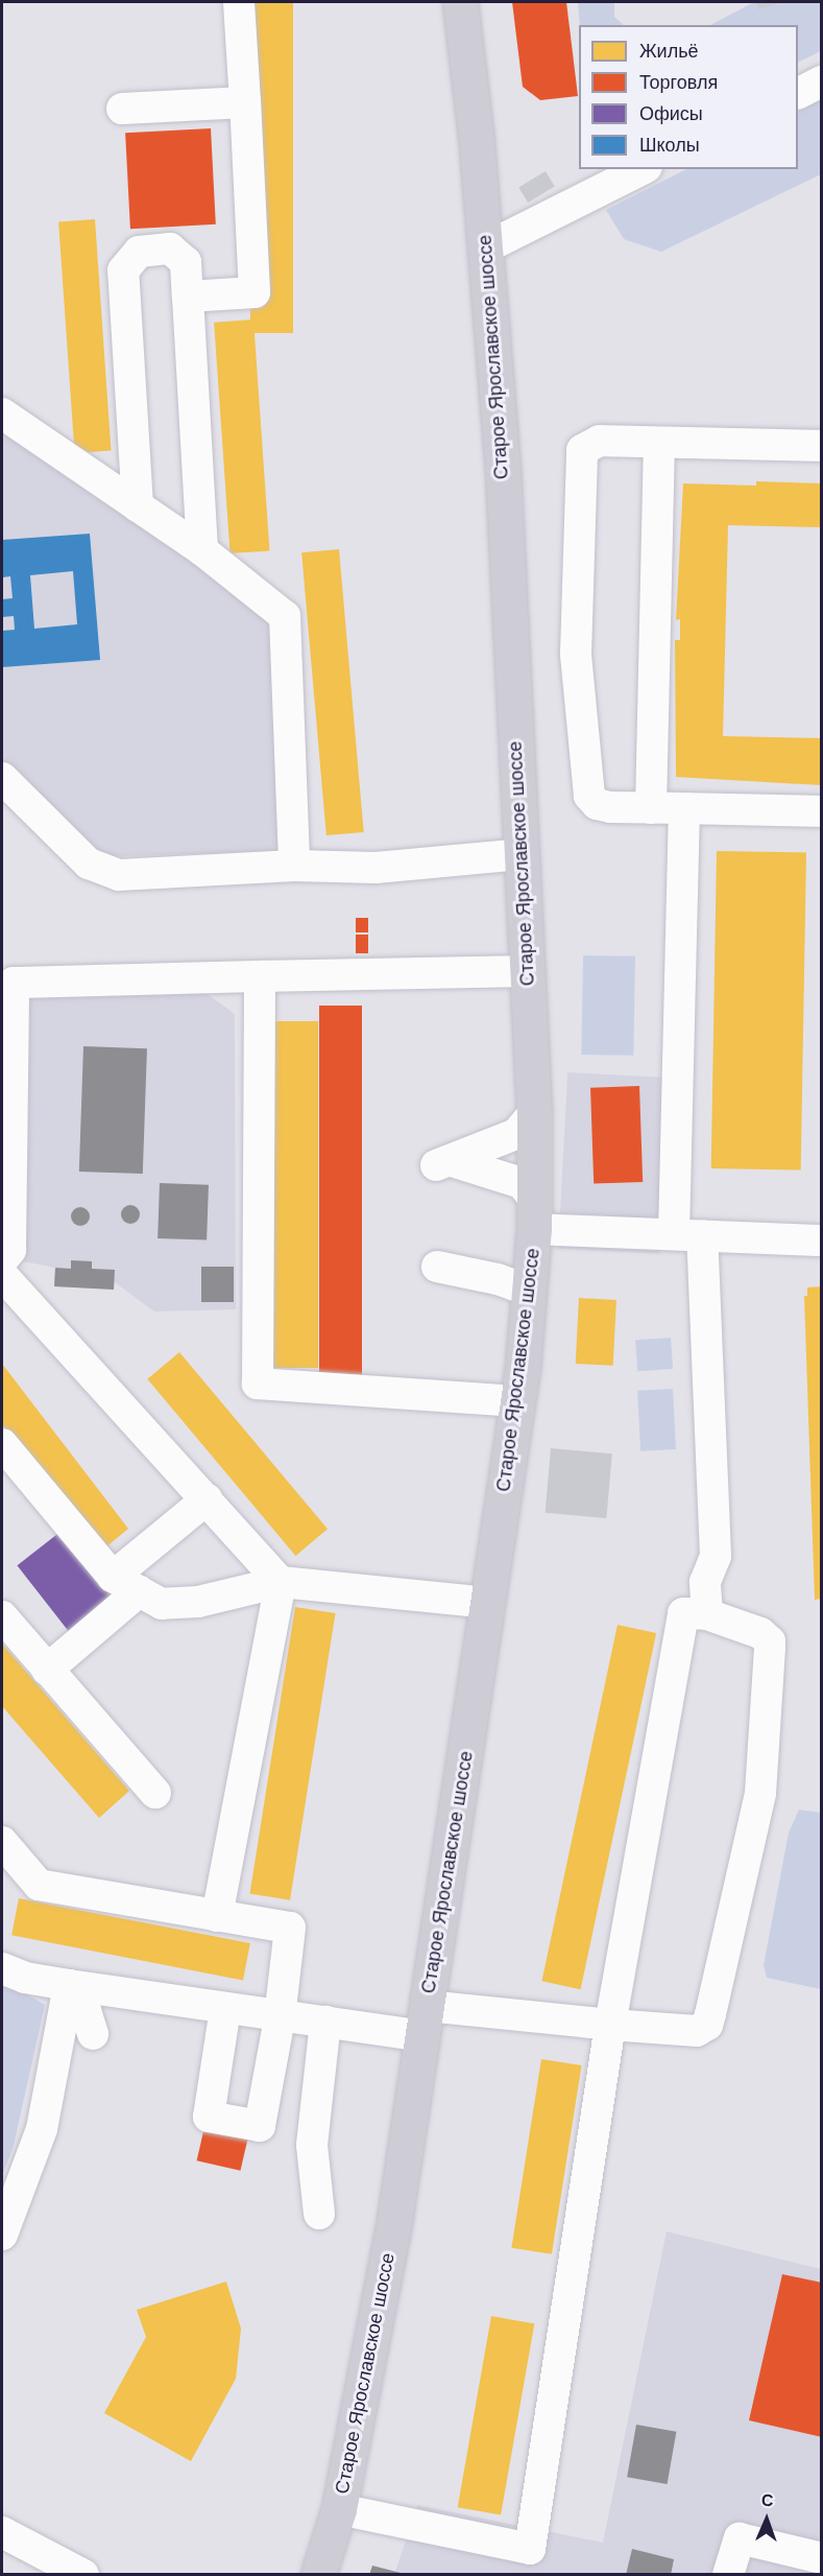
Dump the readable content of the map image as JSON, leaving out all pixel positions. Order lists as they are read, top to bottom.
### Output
{
  "streets": {
    "main road": ["Старое Ярославское шоссе"]
  },
  "legend": [
    "Жильё",
    "Торговля",
    "Офисы",
    "Школы"
  ],
  "north": "top"
}
